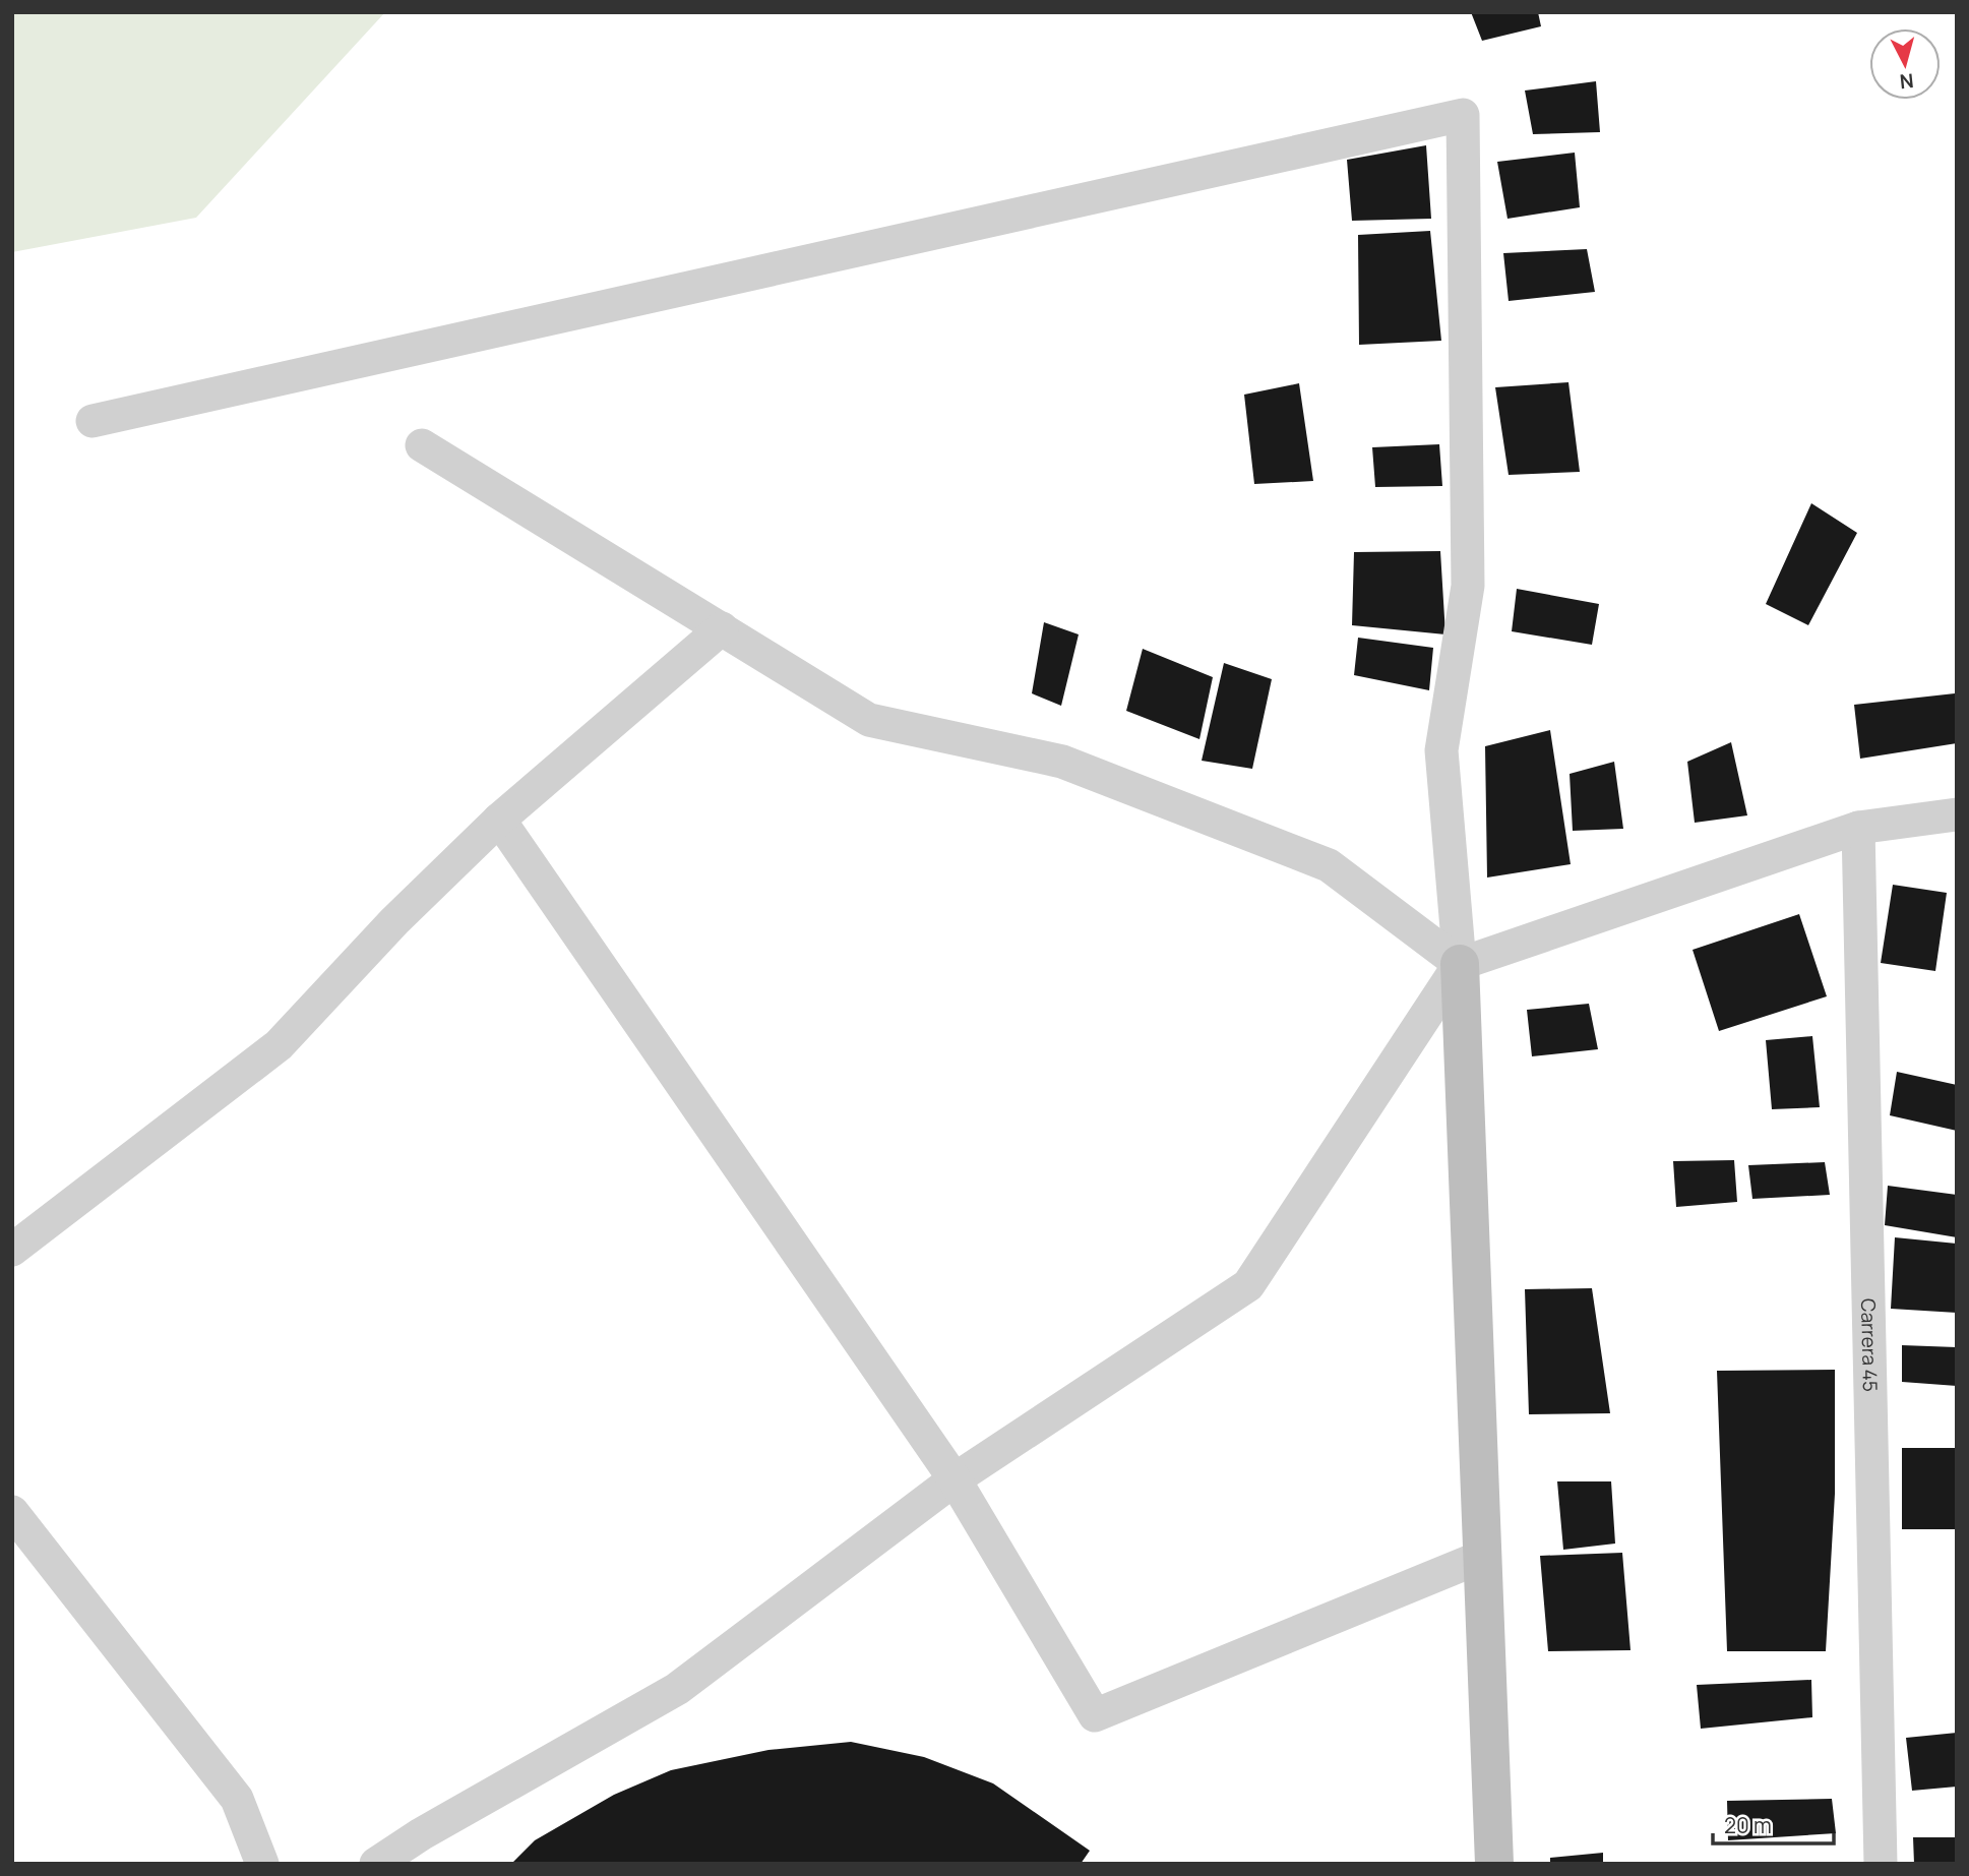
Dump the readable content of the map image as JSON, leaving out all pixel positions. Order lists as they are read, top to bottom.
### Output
{
  "streets": {
    "street": ["Carrera 45"]
  },
  "scale_bar": "20 m",
  "north": "bottom"
}
